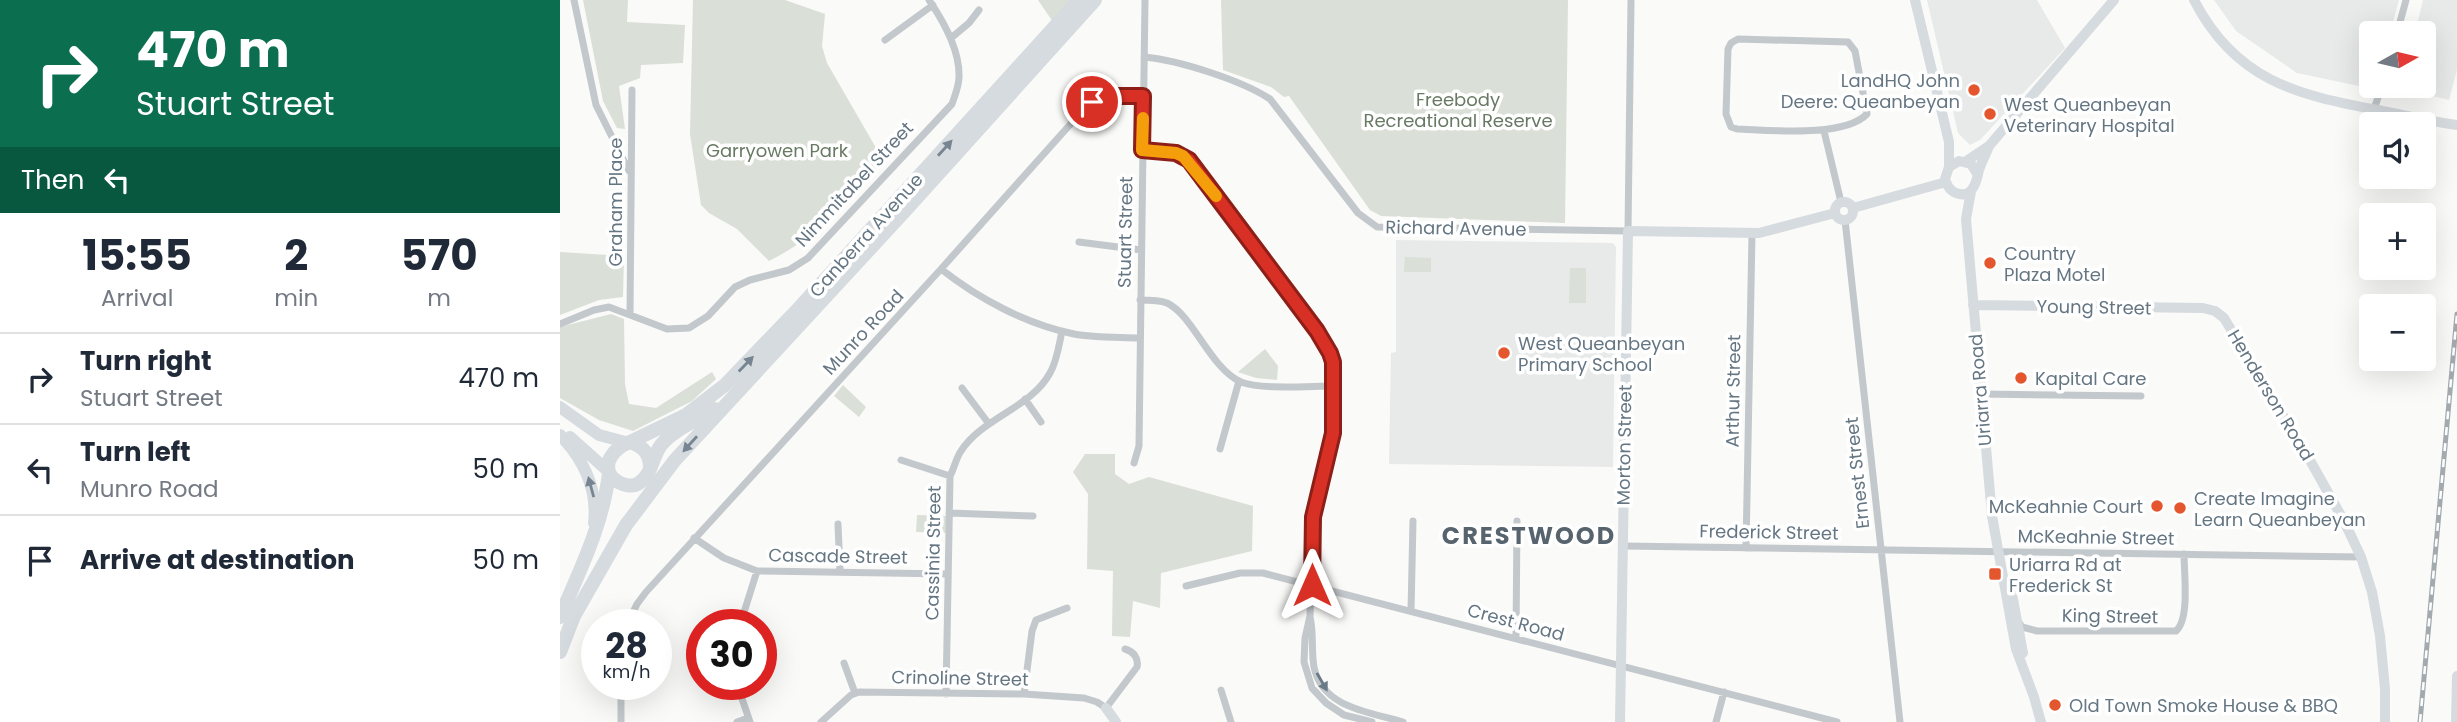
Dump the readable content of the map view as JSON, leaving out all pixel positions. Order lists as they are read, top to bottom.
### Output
{
  "streets": {
    "highway": ["Canberra Avenue"],
    "street": [
      "Nimmitabel Street",
      "Graham Place",
      "Richard Avenue",
      "Stuart Street",
      "Young Street",
      "Munro Road",
      "Uriarra Road",
      "Arthur Street",
      "Henderson Road",
      "Morton Street",
      "Ernest Street",
      "Frederick Street",
      "McKeahnie Street",
      "Cassinia Street",
      "Cascade Street",
      "King Street",
      "Crest Road",
      "Crinoline Street"
    ]
  },
  "crossings": [
    ["Nimmitabel Street", "Graham Place"],
    ["Richard Avenue", "Stuart Street"],
    ["Richard Avenue", "Arthur Street"],
    ["Richard Avenue", "Morton Street"],
    ["Richard Avenue", "Ernest Street"],
    ["Stuart Street", "Munro Road"],
    ["Young Street", "Uriarra Road"],
    ["Young Street", "Henderson Road"],
    ["Munro Road", "Cascade Street"],
    ["Uriarra Road", "Frederick Street"],
    ["Uriarra Road", "McKeahnie Street"],
    ["Uriarra Road", "King Street"],
    ["Arthur Street", "Frederick Street"],
    ["Henderson Road", "McKeahnie Street"],
    ["Morton Street", "Frederick Street"],
    ["Morton Street", "Crest Road"],
    ["Ernest Street", "Frederick Street"],
    ["Frederick Street", "McKeahnie Street"],
    ["McKeahnie Street", "King Street"],
    ["Cassinia Street", "Cascade Street"],
    ["Cassinia Street", "Crinoline Street"]
  ],
  "districts": ["CRESTWOOD"],
  "parks": ["Freebody Recreational Reserve", "Garryowen Park"],
  "places": {
    "other": [
      "LandHQ John Deere: Queanbeyan",
      "West Queanbeyan Veterinary Hospital",
      "Country Plaza Motel",
      "West Queanbeyan Primary School",
      "Kapital Care",
      "McKeahnie Court",
      "Create Imagine Learn Queanbeyan",
      "Old Town Smoke House & BBQ"
    ],
    "transit": ["Uriarra Rd at Frederick St"]
  },
  "north": "right",
  "page": {
    "turn": ["470 m", "Stuart Street"],
    "map_buttons": ["+", "−"],
    "then": "Then",
    "eta": [
      "15:55",
      "Arrival",
      "2",
      "min",
      "570",
      "m"
    ],
    "list": [
      {
        "name": "Turn right",
        "note": "Stuart Street",
        "value": "470 m"
      },
      {
        "name": "Turn left",
        "note": "Munro Road",
        "value": "50 m"
      },
      {
        "name": "Arrive at destination",
        "value": "50 m"
      }
    ],
    "speed": "28 km/h",
    "limit": "30"
  }
}
